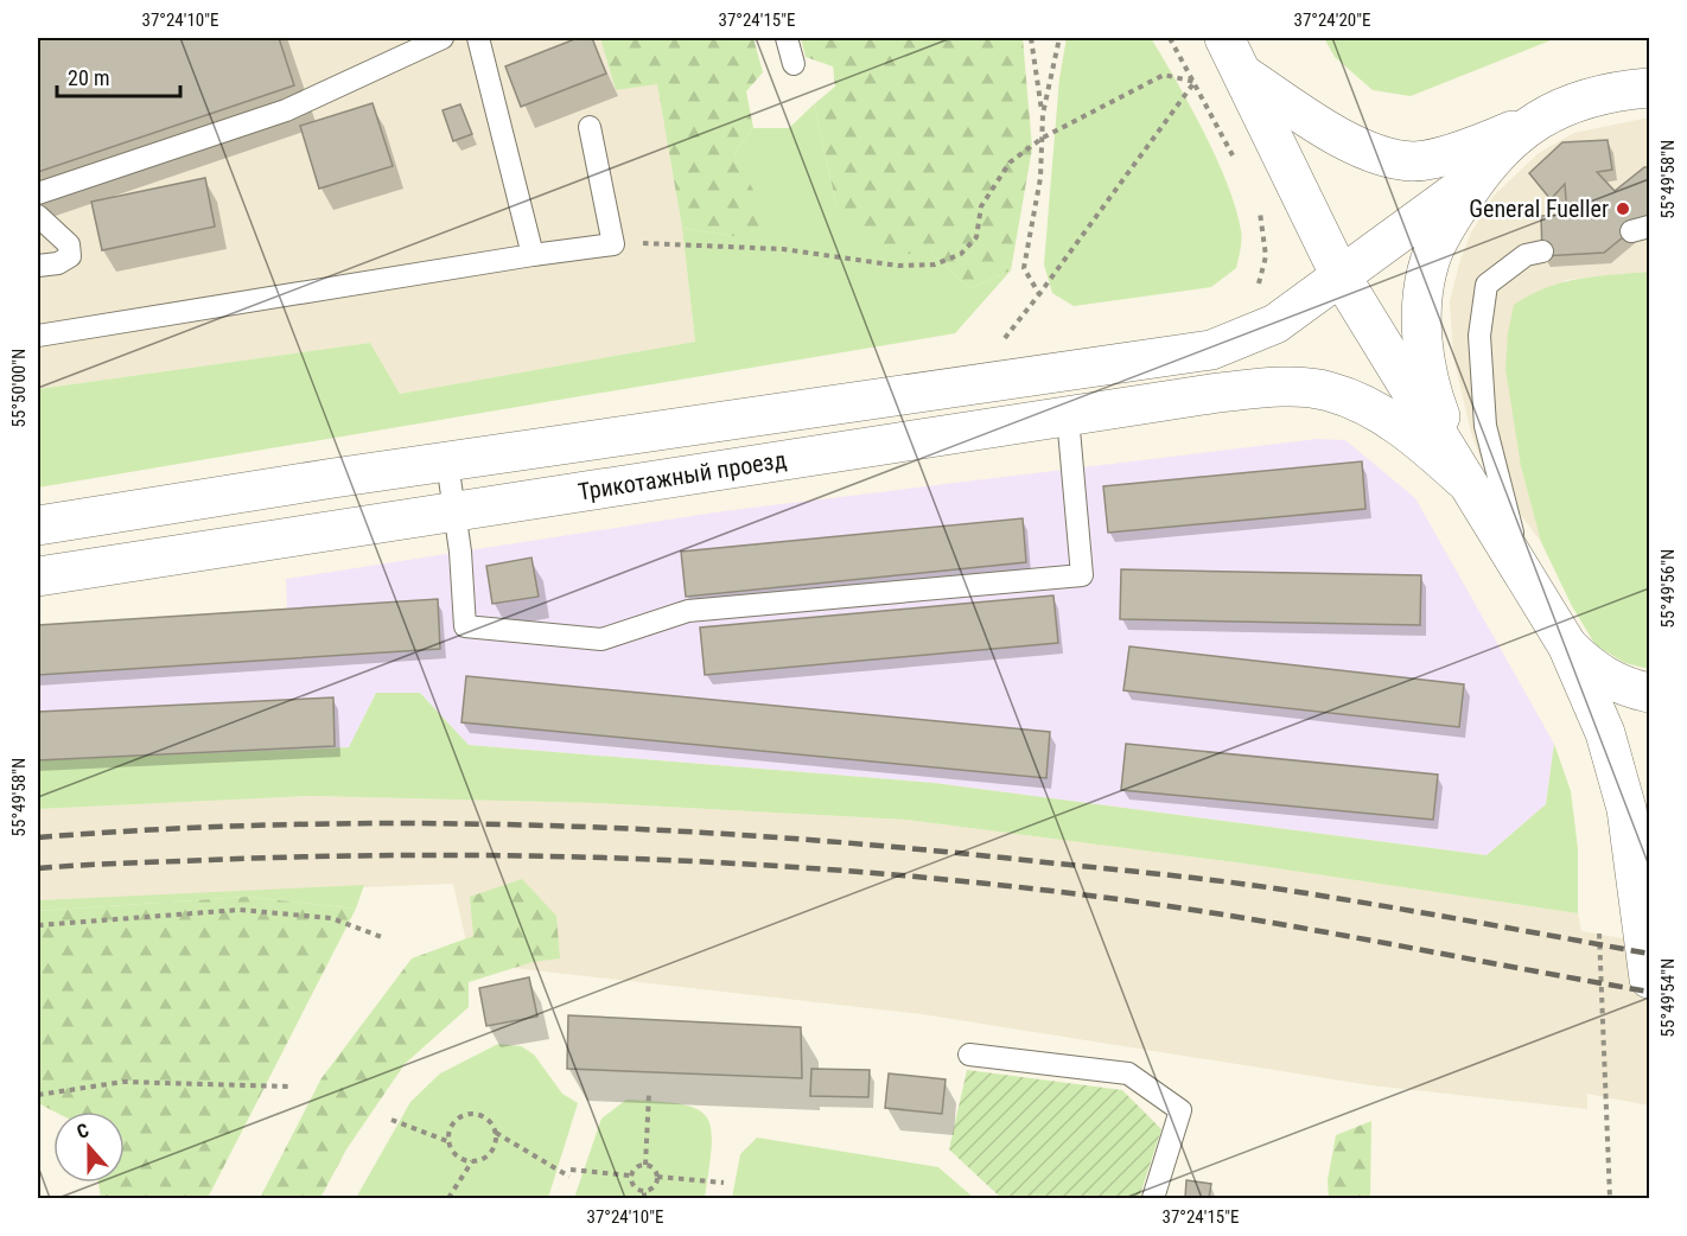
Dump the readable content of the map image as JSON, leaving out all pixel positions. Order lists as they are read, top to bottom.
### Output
{
  "streets": {
    "main road": ["Трикотажный проезд"]
  },
  "places": ["General Fueller"],
  "scale_bar": "20 m",
  "north": "top",
  "coordinates": [
    "37°24'10\"E",
    "37°24'15\"E",
    "37°24'20\"E",
    "55°49'58\"N",
    "55°50'00\"N",
    "55°49'56\"N",
    "55°49'54\"N"
  ]
}
